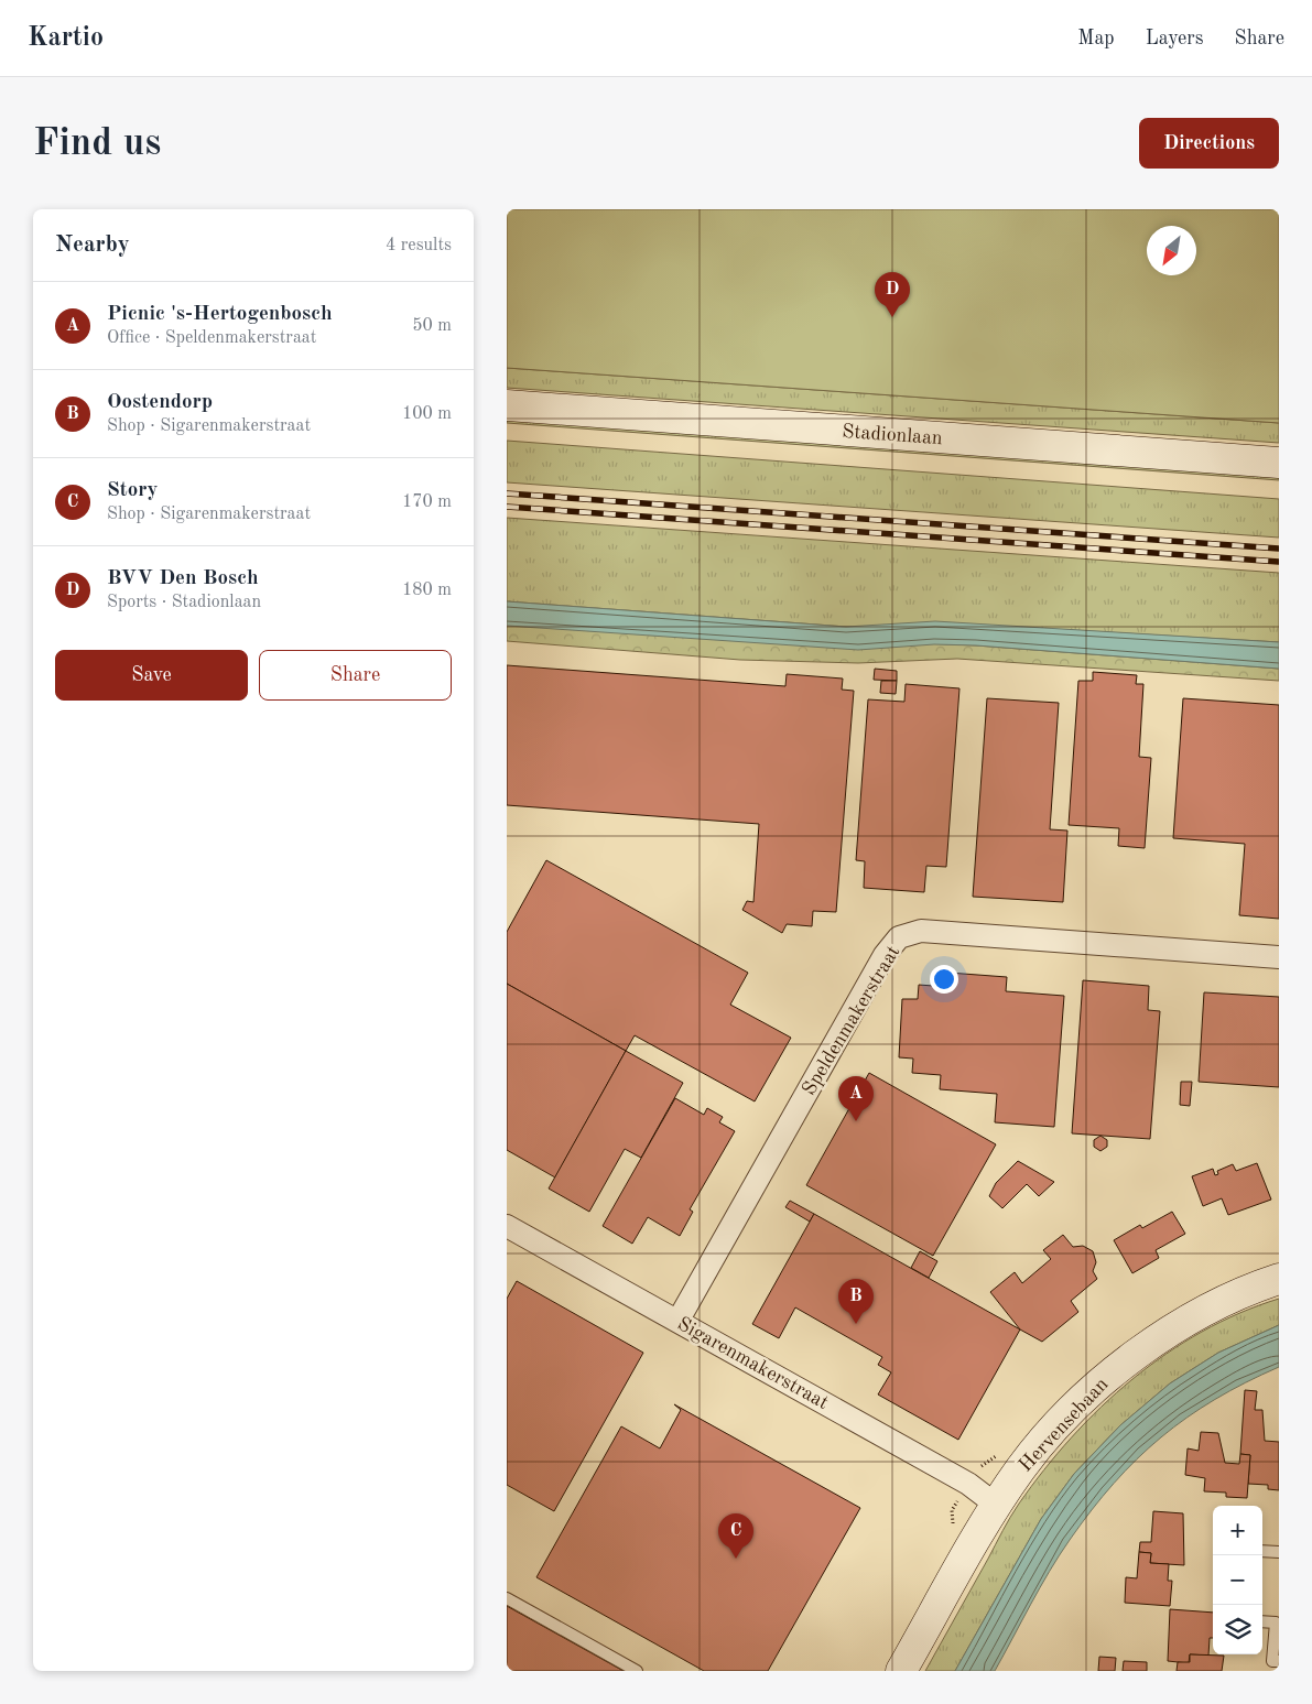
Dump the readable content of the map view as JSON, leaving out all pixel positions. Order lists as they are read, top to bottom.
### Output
{
  "streets": {
    "main road": ["Stadionlaan", "Hervensebaan"],
    "street": ["Speldenmakerstraat", "Sigarenmakerstraat"]
  },
  "crossings": [
    ["Speldenmakerstraat", "Sigarenmakerstraat"],
    ["Sigarenmakerstraat", "Hervensebaan"]
  ],
  "north": "bottom left",
  "page": {
    "header": "Kartio",
    "nav": ["Map", "Layers", "Share"],
    "buttons": [
      "Directions",
      ["Save", "Share"]
    ],
    "title": "Find us",
    "heading": ["Nearby", "4 results"],
    "pins": [
      "D",
      "A",
      "B",
      "C"
    ],
    "list": [
      {
        "mark": "A",
        "name": "Picnic 's-Hertogenbosch",
        "note": "Office · Speldenmakerstraat",
        "value": "50 m"
      },
      {
        "mark": "B",
        "name": "Oostendorp",
        "note": "Shop · Sigarenmakerstraat",
        "value": "100 m"
      },
      {
        "mark": "C",
        "name": "Story",
        "note": "Shop · Sigarenmakerstraat",
        "value": "170 m"
      },
      {
        "mark": "D",
        "name": "BVV Den Bosch",
        "note": "Sports · Stadionlaan",
        "value": "180 m"
      }
    ],
    "map_buttons": ["+", "−"]
  }
}
